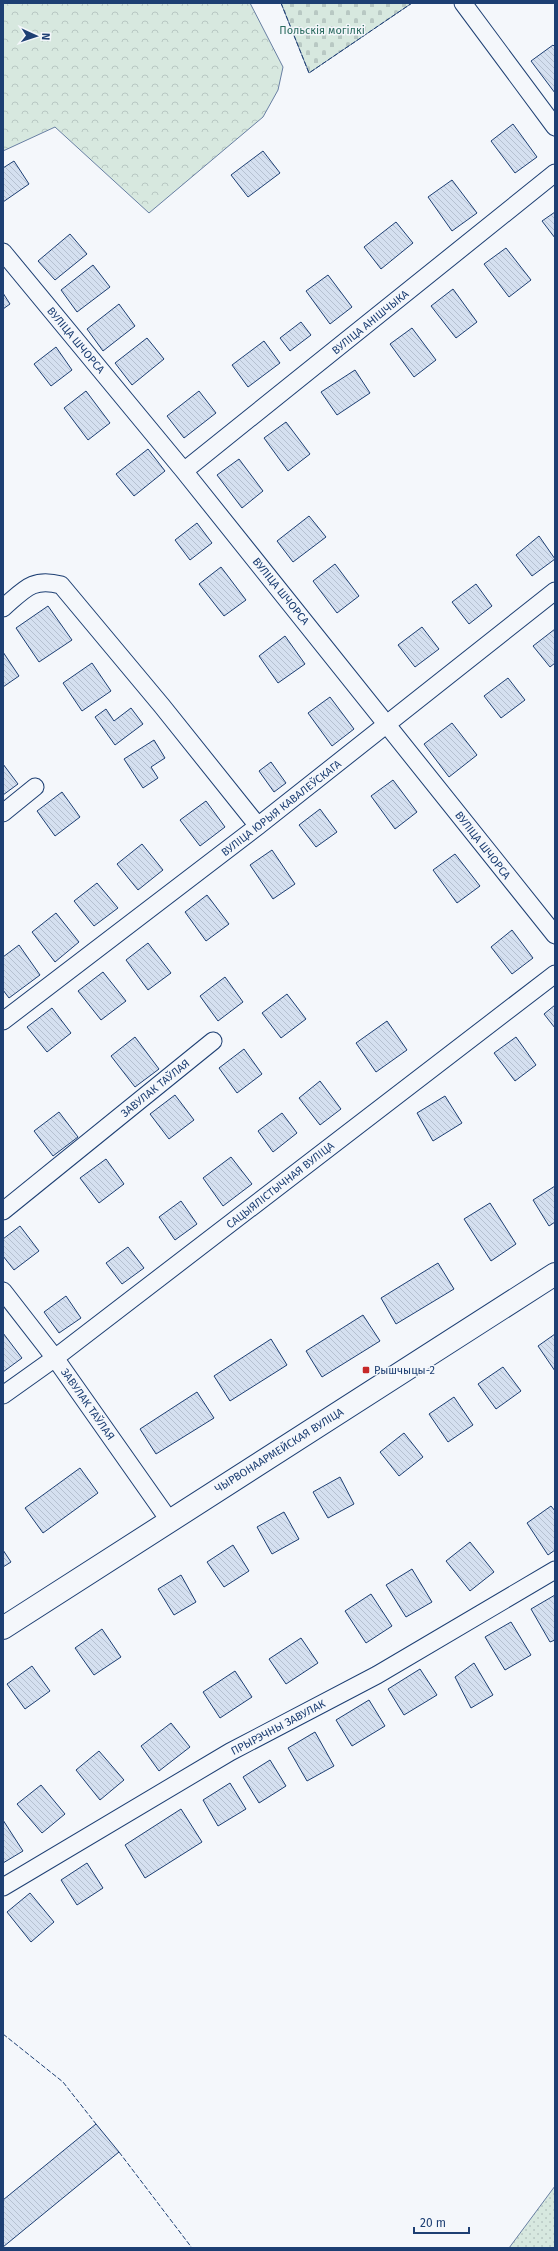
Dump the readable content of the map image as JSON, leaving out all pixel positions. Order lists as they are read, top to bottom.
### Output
{
  "streets": {
    "highway": ["ЧЫРВОНААРМЕЙСКАЯ ВУЛІЦА"],
    "street": [
      "ВУЛІЦА АНІШЧЫКА",
      "ВУЛІЦА ШЧОРСА",
      "ВУЛІЦА ЮРЫЯ КАВАЛЕЎСКАГА",
      "ЗАВУЛАК ТАЎЛАЯ",
      "САЦЫЯЛІСТЫЧНАЯ ВУЛІЦА",
      "ПРЫРЭЧНЫ ЗАВУЛАК"
    ]
  },
  "crossings": [
    ["ВУЛІЦА АНІШЧЫКА", "ВУЛІЦА ШЧОРСА"],
    ["ВУЛІЦА ШЧОРСА", "ВУЛІЦА ЮРЫЯ КАВАЛЕЎСКАГА"],
    ["ЗАВУЛАК ТАЎЛАЯ", "САЦЫЯЛІСТЫЧНАЯ ВУЛІЦА"],
    ["ЗАВУЛАК ТАЎЛАЯ", "ЧЫРВОНААРМЕЙСКАЯ ВУЛІЦА"]
  ],
  "parks": ["Польскія могілкі"],
  "places": {
    "transit": ["Рышчыцы-2"]
  },
  "scale_bar": "20 m",
  "north": "right"
}
